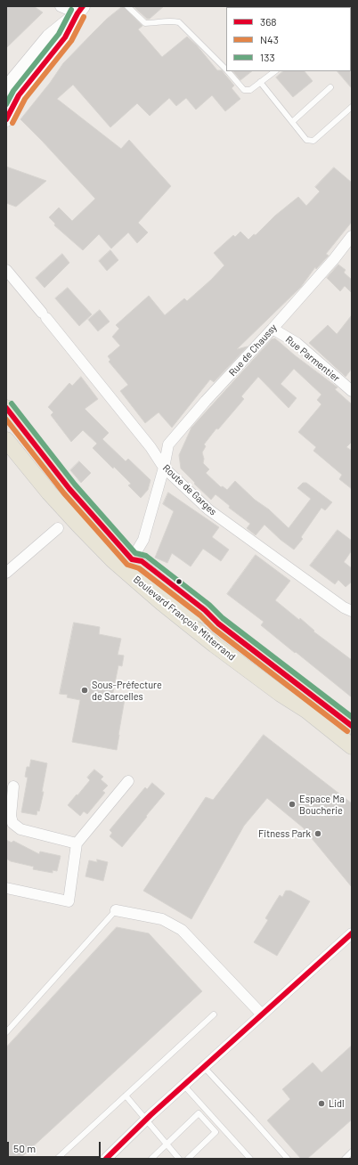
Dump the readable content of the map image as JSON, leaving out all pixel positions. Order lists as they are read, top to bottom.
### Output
{
  "streets": {
    "main road": ["Boulevard François Mitterrand"],
    "street": ["Rue de Chaussy", "Rue Parmentier", "Route de Garges"]
  },
  "crossings": [
    ["Rue de Chaussy", "Rue Parmentier"],
    ["Rue de Chaussy", "Route de Garges"],
    ["Rue de Chaussy", "Boulevard François Mitterrand"]
  ],
  "places": [
    "Sous-Préfecture de Sarcelles",
    "Espace Ma Boucherie",
    "Fitness Park",
    "Lidl"
  ],
  "lines": ["transit line 368", "transit line 133", "transit line N43"],
  "legend": ["368", "N43", "133"],
  "scale_bar": "50 m"
}
